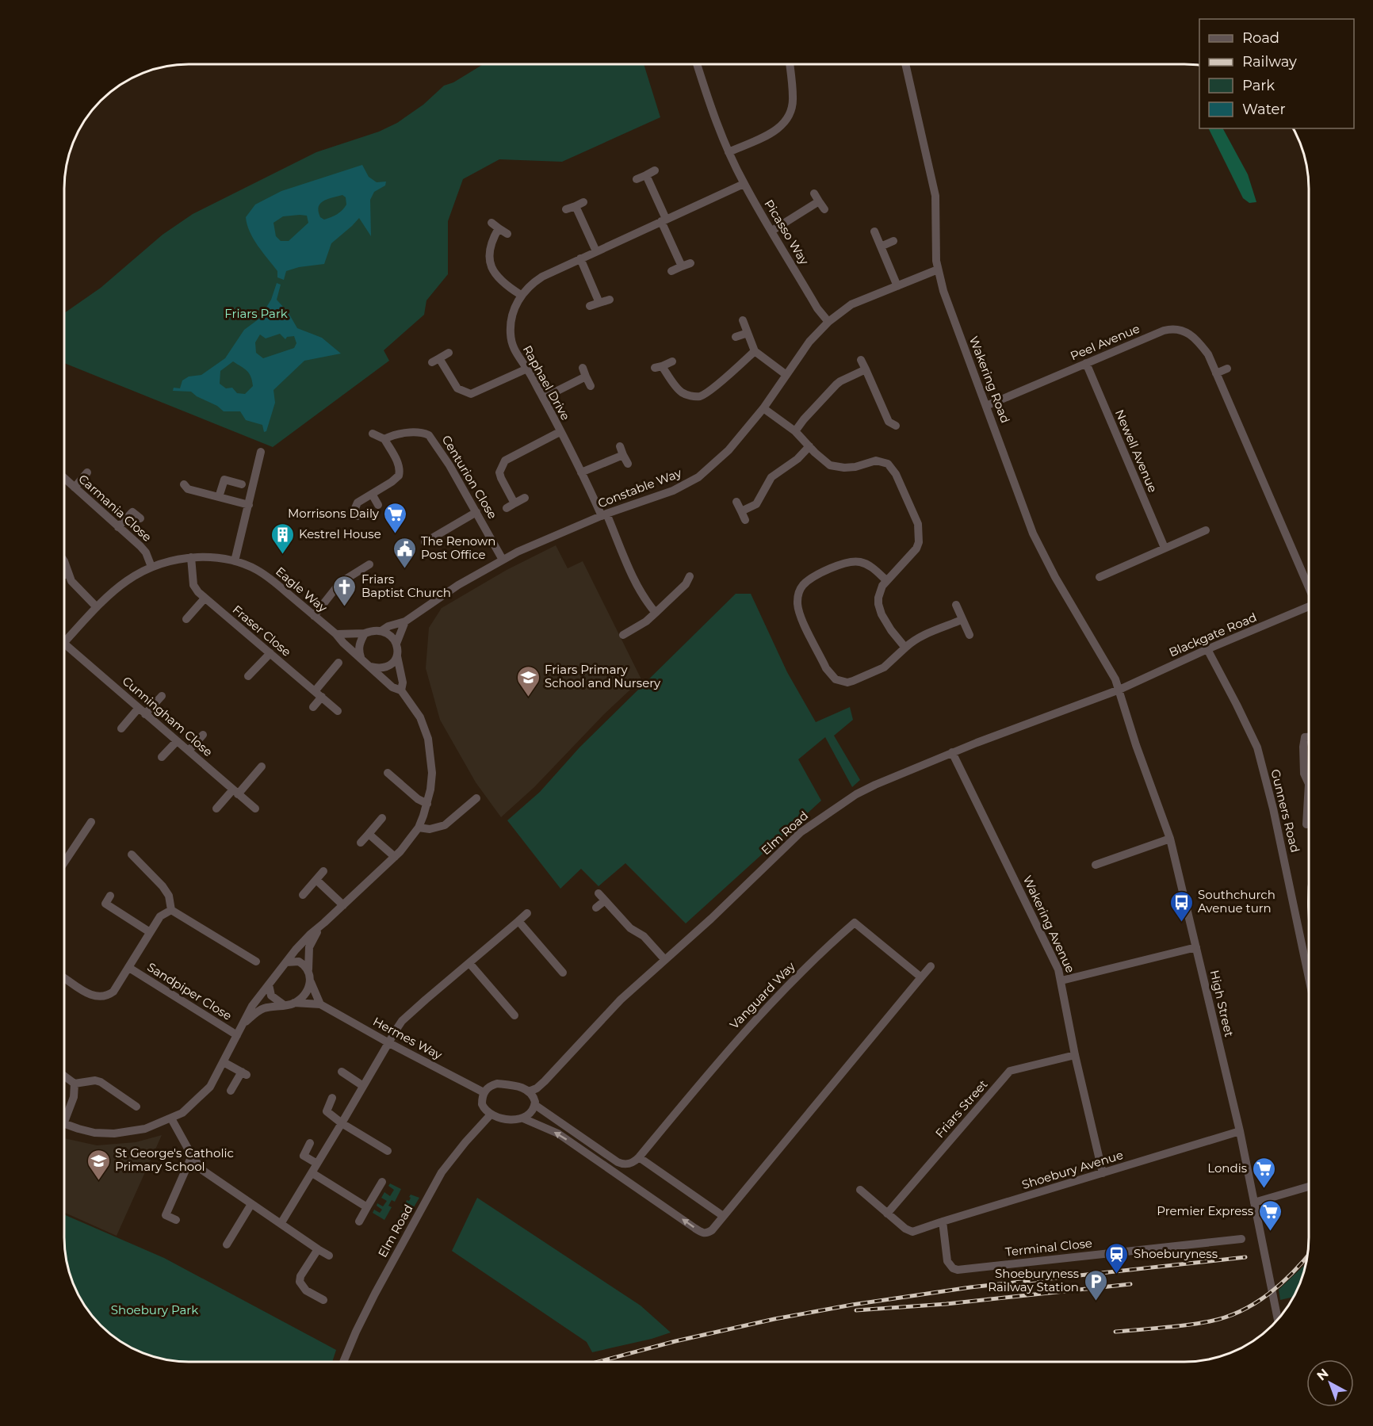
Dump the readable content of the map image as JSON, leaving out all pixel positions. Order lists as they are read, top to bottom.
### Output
{
  "streets": {
    "street": [
      "Picasso Way",
      "Peel Avenue",
      "Wakering Road",
      "Raphael Drive",
      "Newell Avenue",
      "Centurion Close",
      "Constable Way",
      "Carmania Close",
      "Eagle Way",
      "Fraser Close",
      "Blackgate Road",
      "Cunningham Close",
      "Gunners Road",
      "Elm Road",
      "Wakering Avenue",
      "Sandpiper Close",
      "Vanguard Way",
      "High Street",
      "Hermes Way",
      "Friars Street",
      "Shoebury Avenue",
      "Terminal Close"
    ]
  },
  "crossings": [
    ["Picasso Way", "Raphael Drive"],
    ["Picasso Way", "Constable Way"],
    ["Peel Avenue", "Wakering Road"],
    ["Peel Avenue", "Newell Avenue"],
    ["Wakering Road", "Constable Way"],
    ["Wakering Road", "Blackgate Road"],
    ["Wakering Road", "Elm Road"],
    ["Wakering Road", "High Street"],
    ["Raphael Drive", "Constable Way"],
    ["Centurion Close", "Constable Way"],
    ["Constable Way", "Eagle Way"],
    ["Carmania Close", "Eagle Way"],
    ["Eagle Way", "Fraser Close"],
    ["Blackgate Road", "Gunners Road"],
    ["Blackgate Road", "Elm Road"],
    ["Blackgate Road", "High Street"],
    ["Elm Road", "Wakering Avenue"],
    ["Elm Road", "High Street"],
    ["Elm Road", "Hermes Way"],
    ["Wakering Avenue", "Friars Street"],
    ["Wakering Avenue", "Shoebury Avenue"],
    ["High Street", "Shoebury Avenue"],
    ["Friars Street", "Shoebury Avenue"],
    ["Shoebury Avenue", "Terminal Close"]
  ],
  "parks": ["Friars Park", "Shoebury Park"],
  "places": {
    "supermarket": ["Morrisons Daily", "Londis", "Premier Express"],
    "building": ["Kestrel House"],
    "public building": ["The Renown Post Office"],
    "church": ["Friars Baptist Church"],
    "school or university": ["Friars Primary School and Nursery", "St George's Catholic Primary School"],
    "bus stop": ["Southchurch Avenue turn"],
    "station": ["Shoeburyness"],
    "parking": ["Shoeburyness Railway Station"]
  },
  "legend": [
    "Road",
    "Railway",
    "Park",
    "Water"
  ],
  "north": "top left"
}
